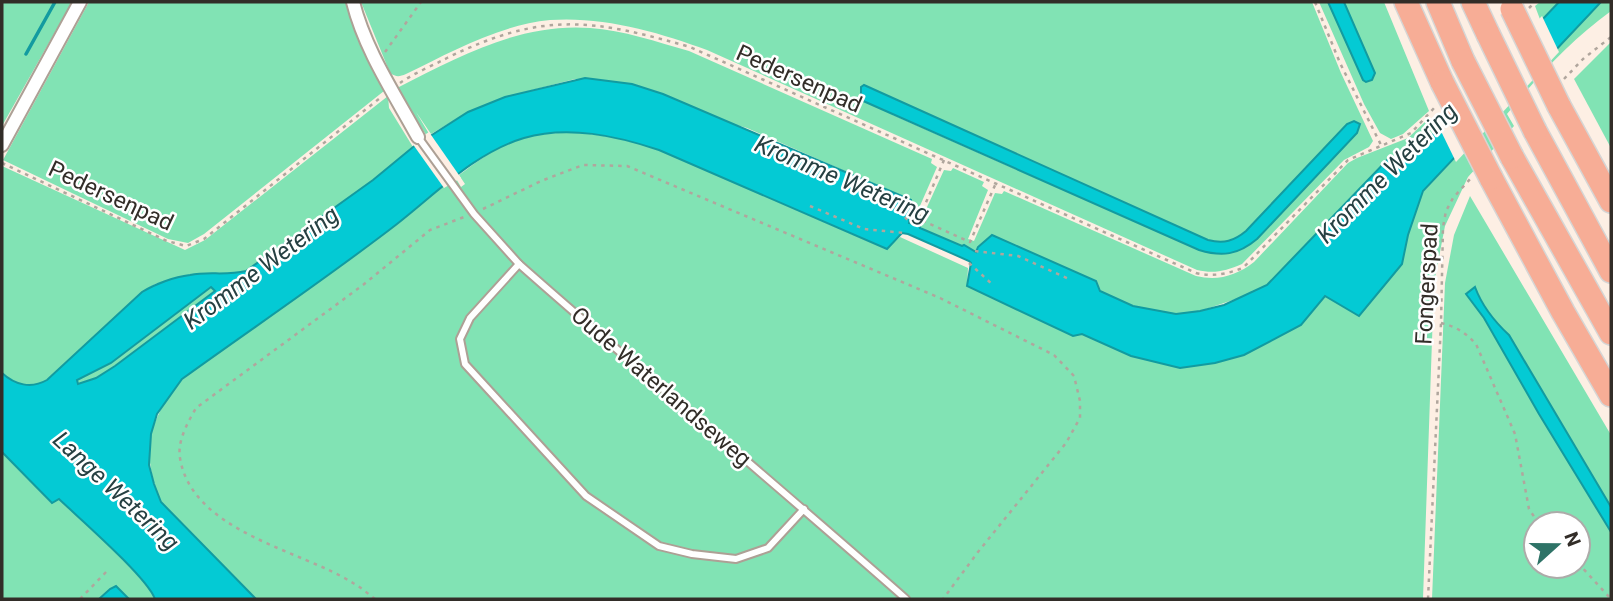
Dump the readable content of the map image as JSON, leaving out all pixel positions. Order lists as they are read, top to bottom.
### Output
{
  "streets": {
    "street": ["Oude Waterlandseweg"],
    "path": ["Pedersenpad", "Fongerspad"]
  },
  "crossings": [
    ["Pedersenpad", "Oude Waterlandseweg"]
  ],
  "water": ["Kromme Wetering", "Lange Wetering"],
  "north": "right"
}
